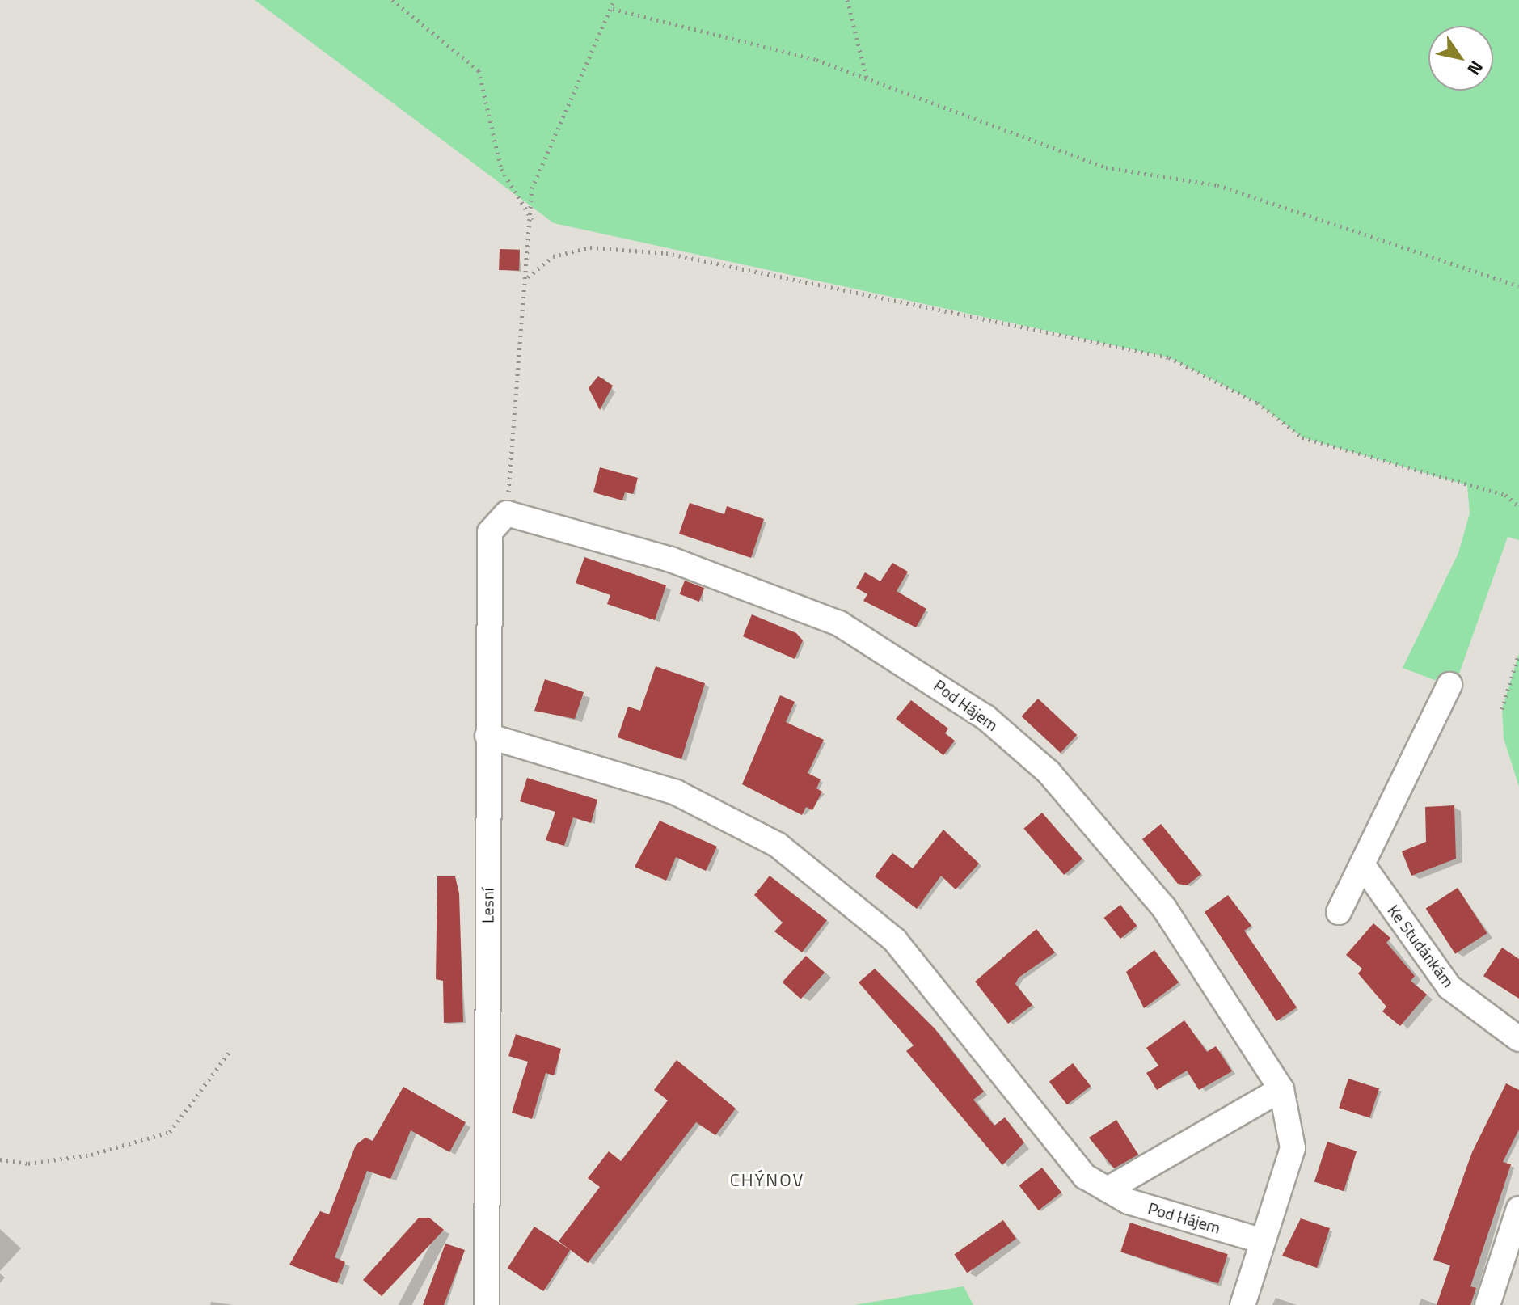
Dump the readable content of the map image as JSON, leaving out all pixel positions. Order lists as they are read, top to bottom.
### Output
{
  "streets": {
    "street": ["Pod Hájem", "Lesní", "Ke Studánkám"]
  },
  "crossings": [
    ["Pod Hájem", "Lesní"]
  ],
  "districts": ["CHÝNOV"],
  "north": "bottom right"
}
